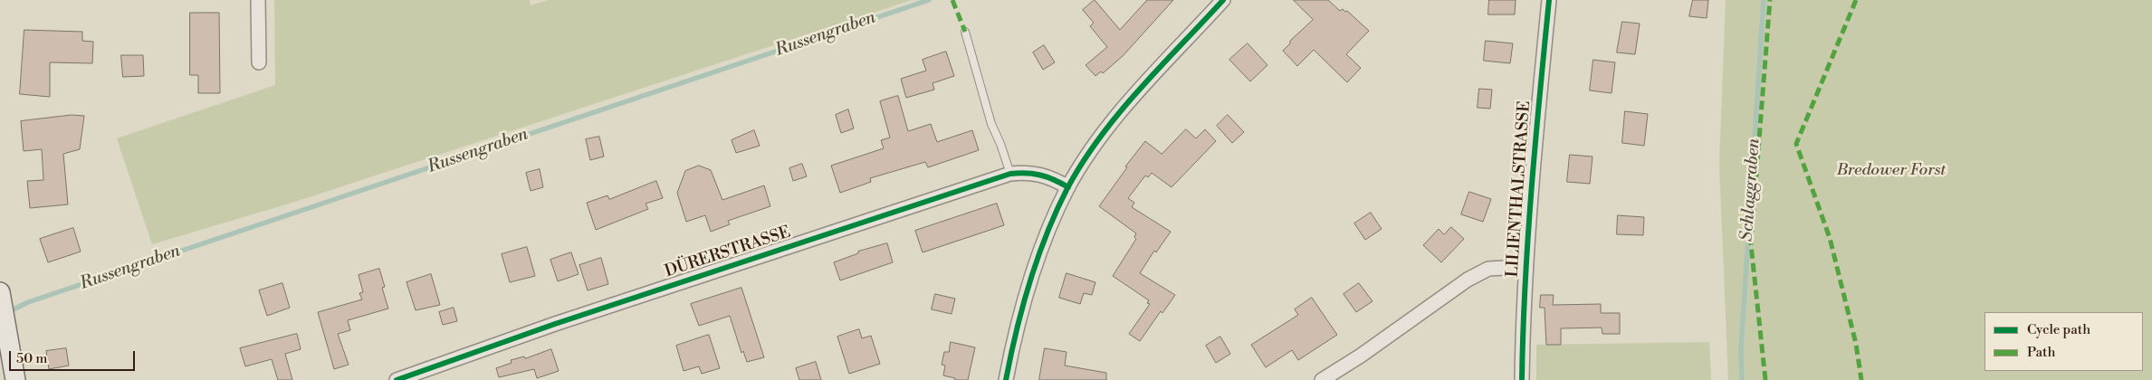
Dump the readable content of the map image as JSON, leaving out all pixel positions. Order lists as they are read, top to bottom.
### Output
{
  "streets": {
    "street": ["LILIENTHALSTRASSE", "DÜRERSTRASSE"]
  },
  "water": ["Russengraben", "Schlaggraben"],
  "parks": ["Bredower Forst"],
  "legend": ["Cycle path", "Path"],
  "scale_bar": "50 m"
}
